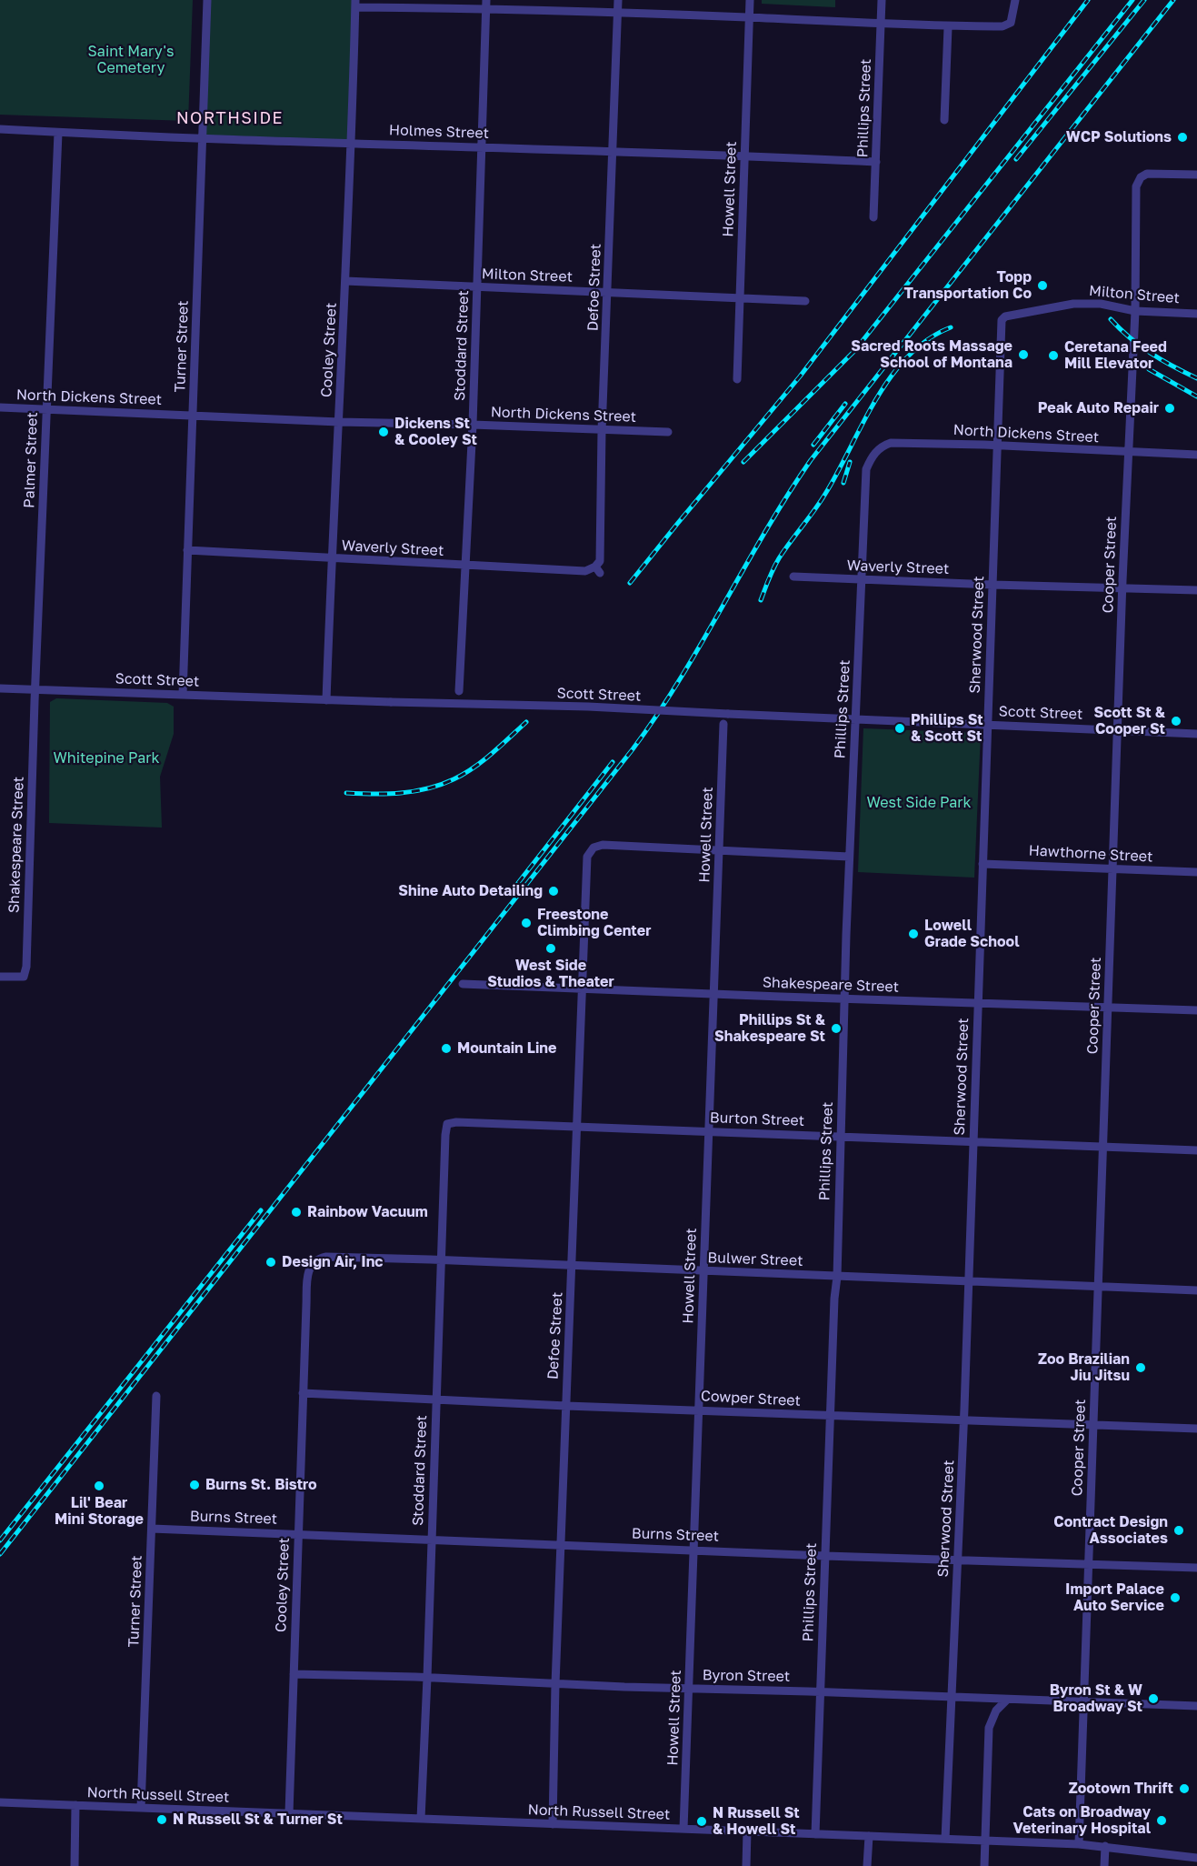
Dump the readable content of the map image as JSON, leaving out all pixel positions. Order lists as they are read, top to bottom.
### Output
{
  "streets": {
    "street": [
      "Phillips Street",
      "Holmes Street",
      "Howell Street",
      "Milton Street",
      "Defoe Street",
      "Stoddard Street",
      "Turner Street",
      "Cooley Street",
      "North Dickens Street",
      "Palmer Street",
      "Waverly Street",
      "Cooper Street",
      "Sherwood Street",
      "Scott Street",
      "Shakespeare Street",
      "Hawthorne Street",
      "Burton Street",
      "Bulwer Street",
      "Cowper Street",
      "Burns Street",
      "Byron Street",
      "North Russell Street"
    ]
  },
  "crossings": [
    ["Phillips Street", "Holmes Street"],
    ["Phillips Street", "North Dickens Street"],
    ["Phillips Street", "Waverly Street"],
    ["Phillips Street", "Scott Street"],
    ["Phillips Street", "Shakespeare Street"],
    ["Phillips Street", "Burton Street"],
    ["Phillips Street", "Bulwer Street"],
    ["Phillips Street", "Cowper Street"],
    ["Phillips Street", "Burns Street"],
    ["Phillips Street", "Byron Street"],
    ["Phillips Street", "North Russell Street"],
    ["Holmes Street", "Howell Street"],
    ["Holmes Street", "Defoe Street"],
    ["Holmes Street", "Stoddard Street"],
    ["Holmes Street", "Turner Street"],
    ["Holmes Street", "Cooley Street"],
    ["Holmes Street", "Palmer Street"],
    ["Howell Street", "Milton Street"],
    ["Howell Street", "Defoe Street"],
    ["Howell Street", "Shakespeare Street"],
    ["Howell Street", "Burton Street"],
    ["Howell Street", "Bulwer Street"],
    ["Howell Street", "Cowper Street"],
    ["Howell Street", "Burns Street"],
    ["Howell Street", "Byron Street"],
    ["Howell Street", "North Russell Street"],
    ["Milton Street", "Defoe Street"],
    ["Milton Street", "Stoddard Street"],
    ["Milton Street", "Cooley Street"],
    ["Milton Street", "Cooper Street"],
    ["Milton Street", "Sherwood Street"],
    ["Defoe Street", "North Dickens Street"],
    ["Defoe Street", "Waverly Street"],
    ["Defoe Street", "Shakespeare Street"],
    ["Defoe Street", "Burton Street"],
    ["Defoe Street", "Bulwer Street"],
    ["Defoe Street", "Cowper Street"],
    ["Defoe Street", "Burns Street"],
    ["Defoe Street", "Byron Street"],
    ["Defoe Street", "North Russell Street"],
    ["Stoddard Street", "North Dickens Street"],
    ["Stoddard Street", "Waverly Street"],
    ["Stoddard Street", "Burton Street"],
    ["Stoddard Street", "Bulwer Street"],
    ["Stoddard Street", "Cowper Street"],
    ["Stoddard Street", "Burns Street"],
    ["Stoddard Street", "Byron Street"],
    ["Stoddard Street", "North Russell Street"],
    ["Turner Street", "North Dickens Street"],
    ["Turner Street", "Waverly Street"],
    ["Turner Street", "Scott Street"],
    ["Turner Street", "Burns Street"],
    ["Turner Street", "North Russell Street"],
    ["Cooley Street", "North Dickens Street"],
    ["Cooley Street", "Waverly Street"],
    ["Cooley Street", "Scott Street"],
    ["Cooley Street", "Bulwer Street"],
    ["Cooley Street", "Cowper Street"],
    ["Cooley Street", "Burns Street"],
    ["Cooley Street", "Byron Street"],
    ["Cooley Street", "North Russell Street"],
    ["North Dickens Street", "Palmer Street"],
    ["North Dickens Street", "Cooper Street"],
    ["North Dickens Street", "Sherwood Street"],
    ["Palmer Street", "Scott Street"],
    ["Palmer Street", "Shakespeare Street"],
    ["Waverly Street", "Cooper Street"],
    ["Waverly Street", "Sherwood Street"],
    ["Cooper Street", "Scott Street"],
    ["Cooper Street", "Shakespeare Street"],
    ["Cooper Street", "Hawthorne Street"],
    ["Cooper Street", "Burton Street"],
    ["Cooper Street", "Bulwer Street"],
    ["Cooper Street", "Cowper Street"],
    ["Cooper Street", "Burns Street"],
    ["Cooper Street", "Byron Street"],
    ["Cooper Street", "North Russell Street"],
    ["Sherwood Street", "Scott Street"],
    ["Sherwood Street", "Shakespeare Street"],
    ["Sherwood Street", "Hawthorne Street"],
    ["Sherwood Street", "Burton Street"],
    ["Sherwood Street", "Bulwer Street"],
    ["Sherwood Street", "Cowper Street"],
    ["Sherwood Street", "Burns Street"],
    ["Sherwood Street", "Byron Street"],
    ["Sherwood Street", "North Russell Street"],
    ["Scott Street", "Shakespeare Street"]
  ],
  "districts": ["NORTHSIDE"],
  "parks": ["Saint Mary's Cemetery", "Whitepine Park", "West Side Park"],
  "places": [
    "WCP Solutions",
    "Topp Transportation Co",
    "Sacred Roots Massage School of Montana",
    "Ceretana Feed Mill Elevator",
    "Peak Auto Repair",
    "Dickens St & Cooley St",
    "Scott St & Cooper St",
    "Phillips St & Scott St",
    "Shine Auto Detailing",
    "Freestone Climbing Center",
    "Lowell Grade School",
    "West Side Studios & Theater",
    "Phillips St & Shakespeare St",
    "Mountain Line",
    "Rainbow Vacuum",
    "Design Air, Inc",
    "Zoo Brazilian Jiu Jitsu",
    "Burns St. Bistro",
    "Lil' Bear Mini Storage",
    "Contract Design Associates",
    "Import Palace Auto Service",
    "Byron St & W Broadway St",
    "Zootown Thrift",
    "N Russell St & Turner St",
    "Cats on Broadway Veterinary Hospital",
    "N Russell St & Howell St"
  ]
}
